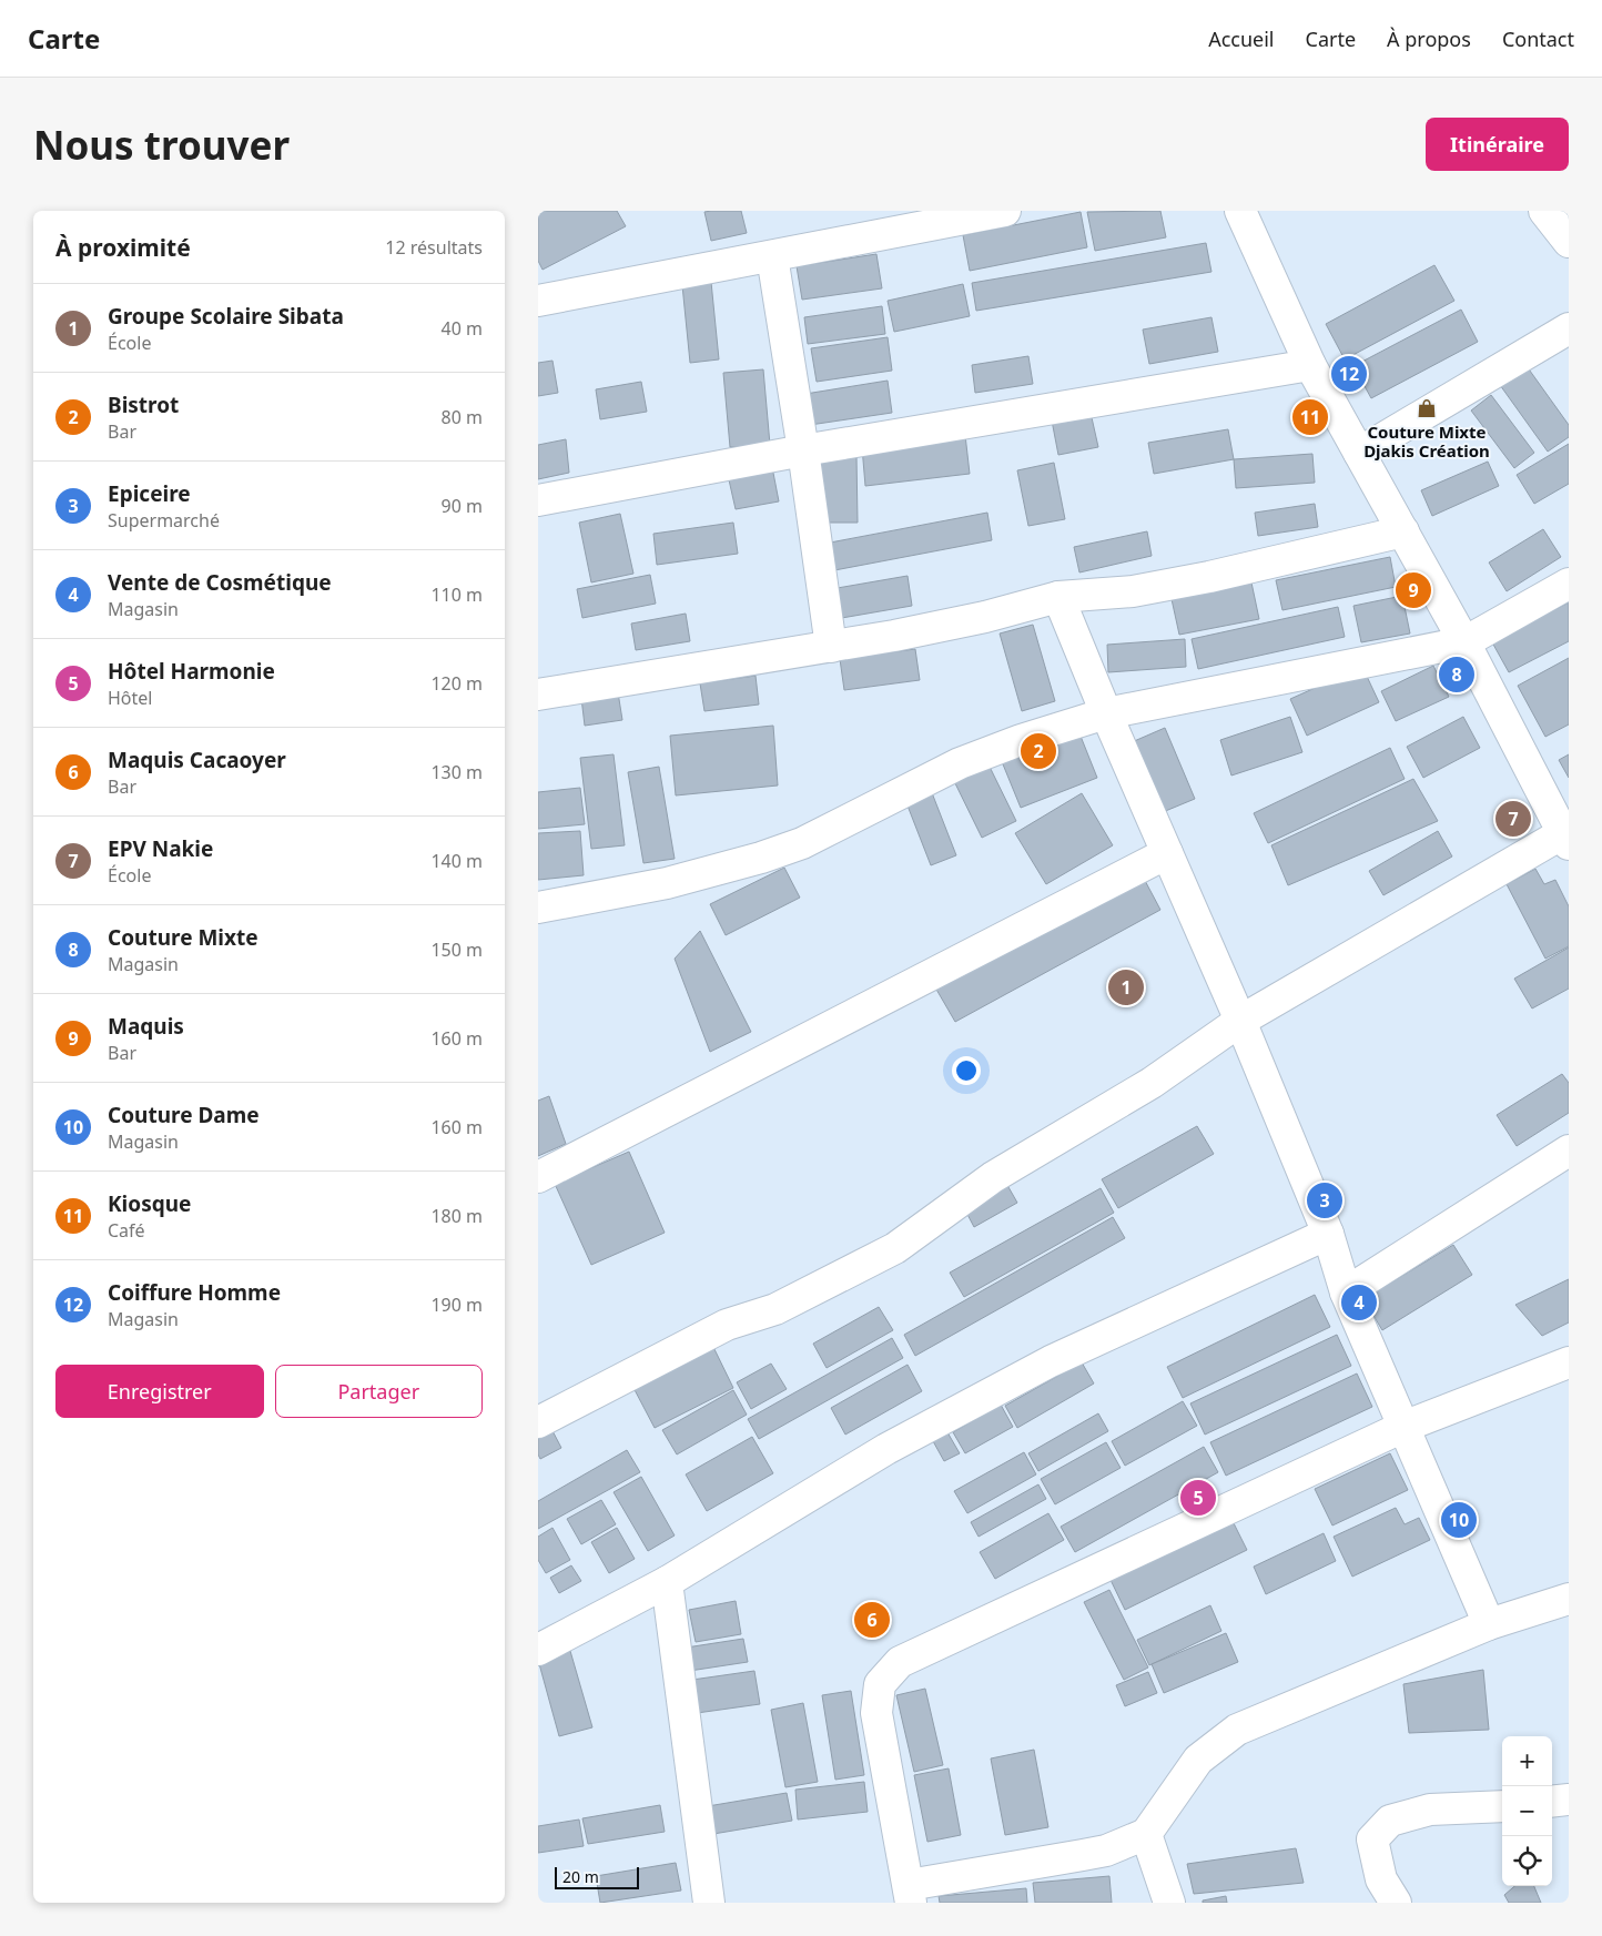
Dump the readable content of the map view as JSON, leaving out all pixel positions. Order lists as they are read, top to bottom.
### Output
{
  "places": {
    "shop": ["Couture Mixte Djakis Création"]
  },
  "scale_bar": "20 m",
  "page": {
    "header": "Carte",
    "nav": [
      "Accueil",
      "Carte",
      "À propos",
      "Contact"
    ],
    "buttons": [
      "Itinéraire",
      ["Enregistrer", "Partager"]
    ],
    "title": "Nous trouver",
    "heading": ["À proximité", "12 résultats"],
    "list": [
      {
        "mark": "1",
        "name": "Groupe Scolaire Sibata",
        "note": "École",
        "value": "40 m"
      },
      {
        "mark": "2",
        "name": "Bistrot",
        "note": "Bar",
        "value": "80 m"
      },
      {
        "mark": "3",
        "name": "Epiceire",
        "note": "Supermarché",
        "value": "90 m"
      },
      {
        "mark": "4",
        "name": "Vente de Cosmétique",
        "note": "Magasin",
        "value": "110 m"
      },
      {
        "mark": "5",
        "name": "Hôtel Harmonie",
        "note": "Hôtel",
        "value": "120 m"
      },
      {
        "mark": "6",
        "name": "Maquis Cacaoyer",
        "note": "Bar",
        "value": "130 m"
      },
      {
        "mark": "7",
        "name": "EPV Nakie",
        "note": "École",
        "value": "140 m"
      },
      {
        "mark": "8",
        "name": "Couture Mixte",
        "note": "Magasin",
        "value": "150 m"
      },
      {
        "mark": "9",
        "name": "Maquis",
        "note": "Bar",
        "value": "160 m"
      },
      {
        "mark": "10",
        "name": "Couture Dame",
        "note": "Magasin",
        "value": "160 m"
      },
      {
        "mark": "11",
        "name": "Kiosque",
        "note": "Café",
        "value": "180 m"
      },
      {
        "mark": "12",
        "name": "Coiffure Homme",
        "note": "Magasin",
        "value": "190 m"
      }
    ],
    "pins": [
      "12",
      "11",
      "9",
      "8",
      "2",
      "7",
      "1",
      "3",
      "4",
      "5",
      "10",
      "6"
    ],
    "map_buttons": ["+", "−"],
    "scale": "20 m"
  }
}
